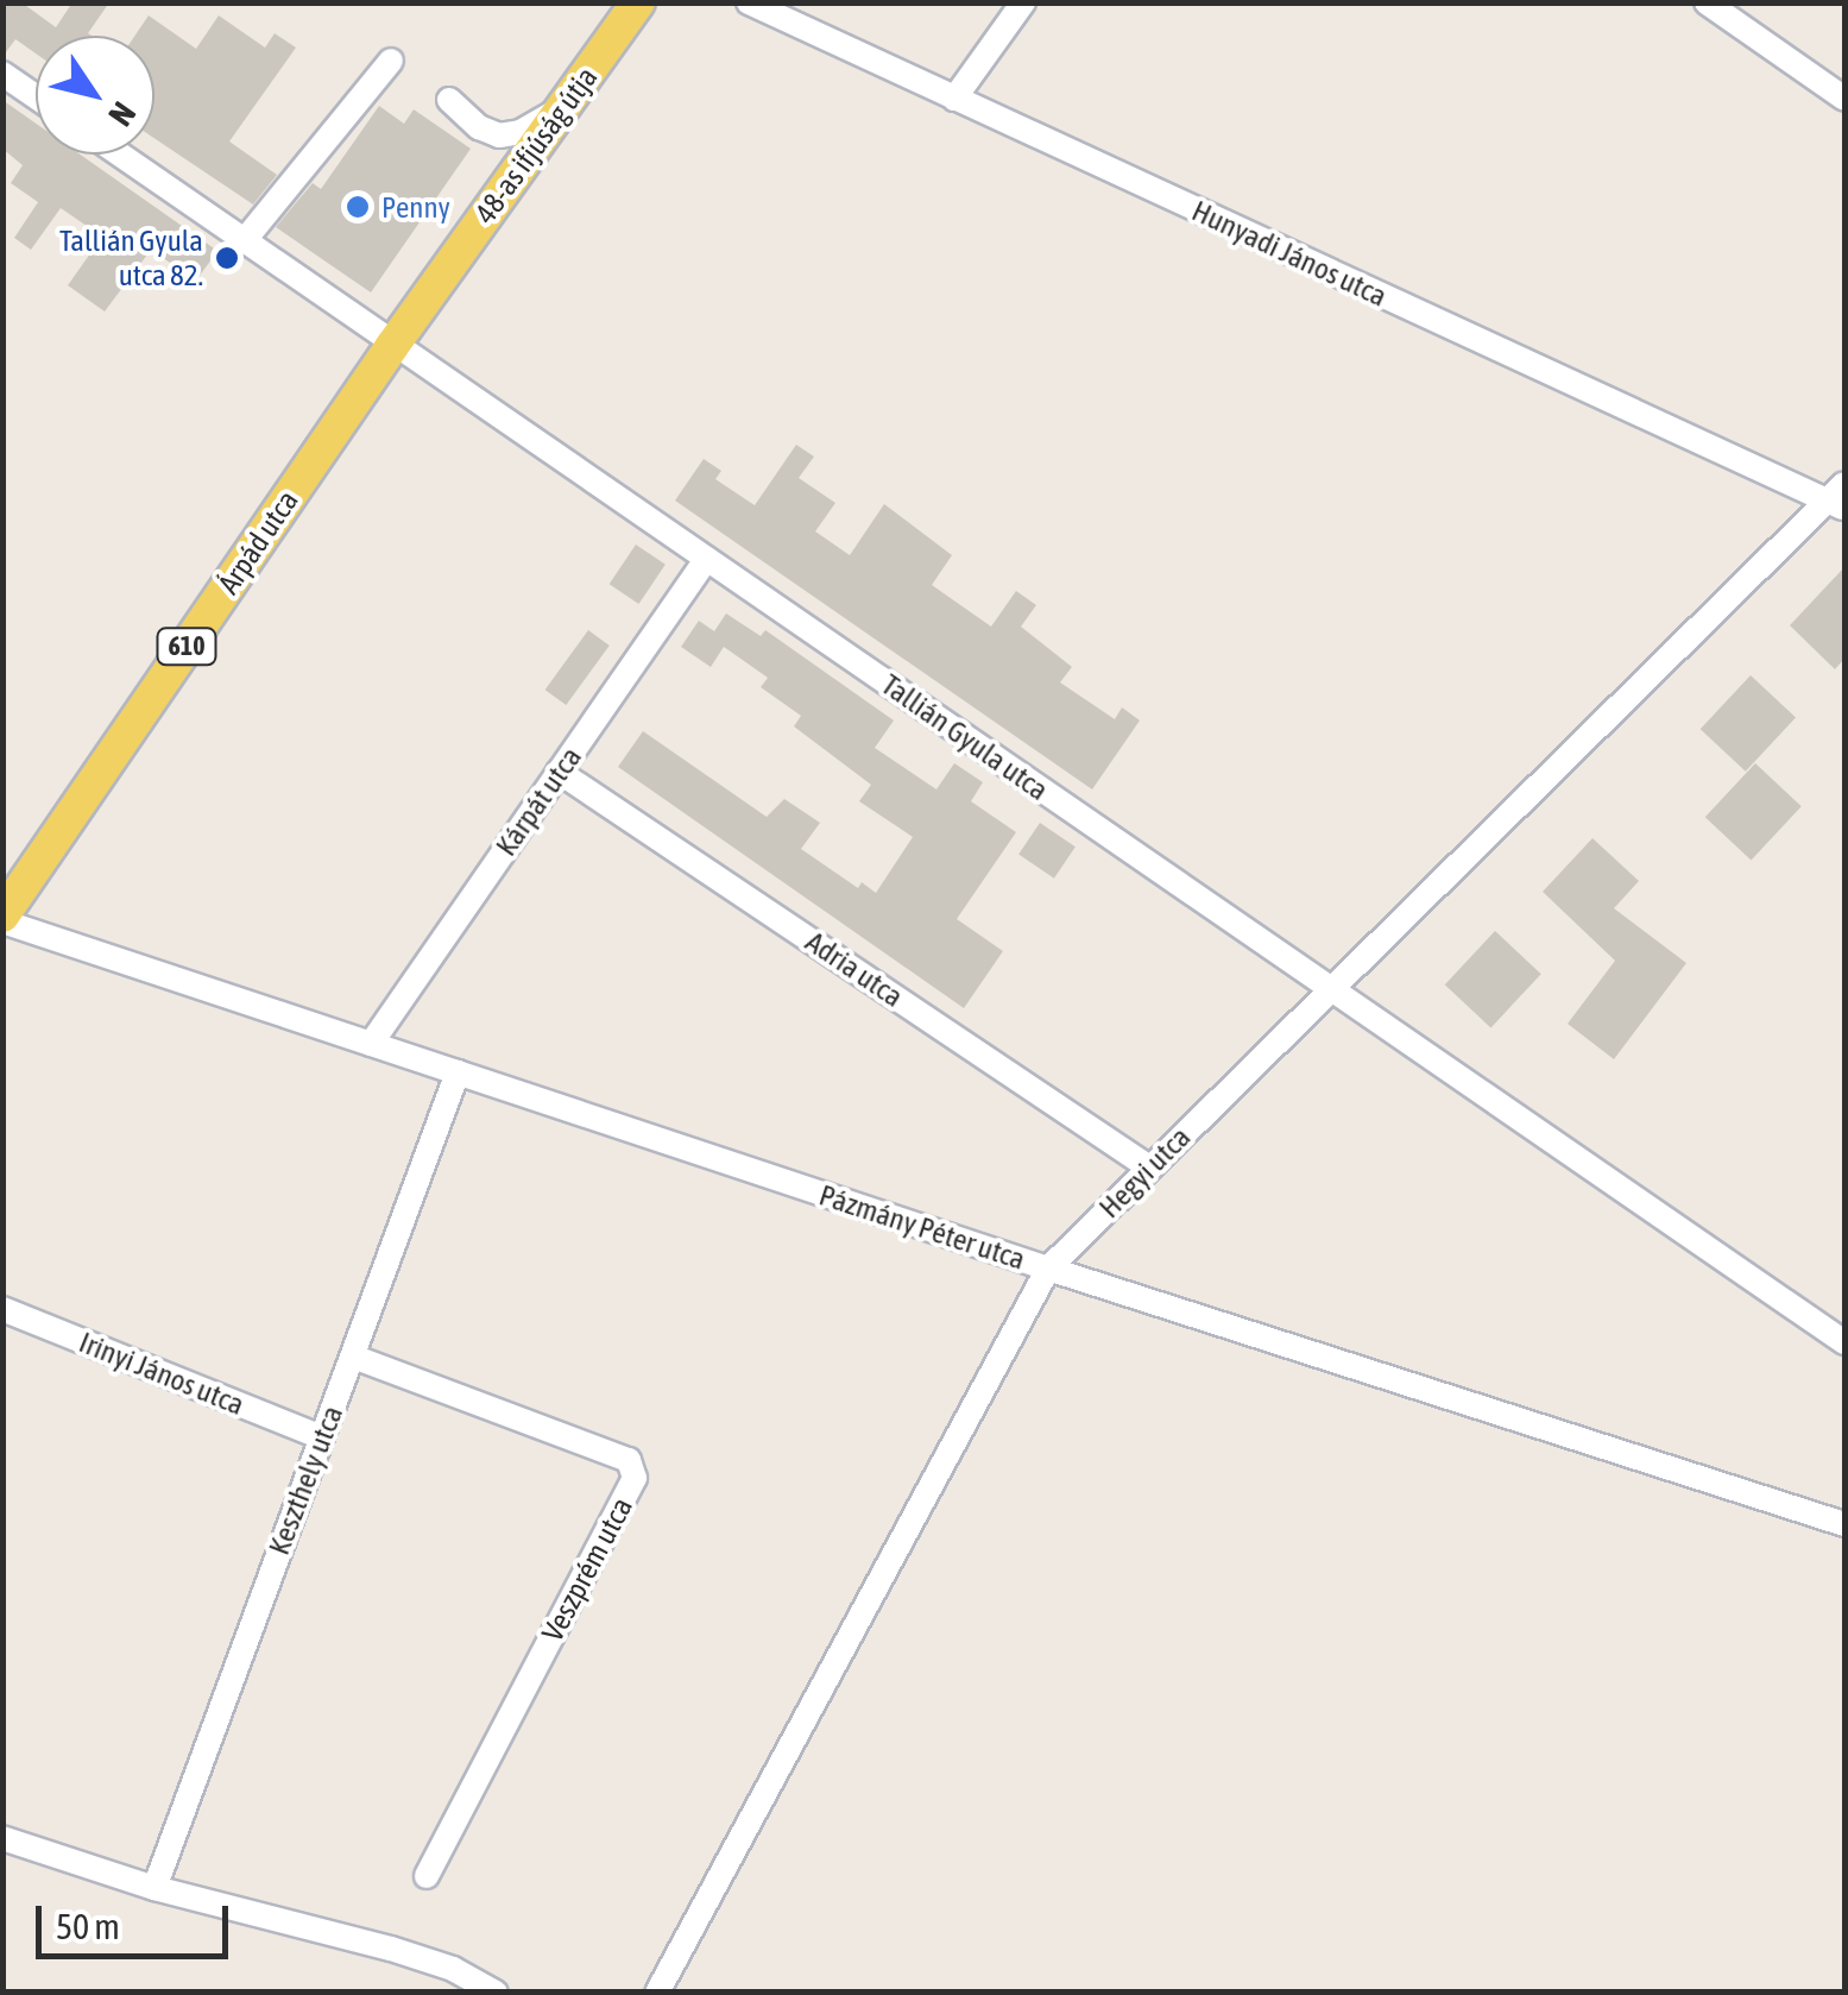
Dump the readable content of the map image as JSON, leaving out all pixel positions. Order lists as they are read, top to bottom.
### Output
{
  "streets": {
    "main road": ["48-as ifjúság útja", "Árpád utca", "610"],
    "street": [
      "Hunyadi János utca",
      "Tallián Gyula utca",
      "Kárpát utca",
      "Adria utca",
      "Hegyi utca",
      "Pázmány Péter utca",
      "Irinyi János utca",
      "Keszthely utca",
      "Veszprém utca"
    ]
  },
  "crossings": [
    ["48-as ifjúság útja", "Árpád utca"],
    ["48-as ifjúság útja", "Tallián Gyula utca"],
    ["Hunyadi János utca", "Hegyi utca"],
    ["Árpád utca", "Tallián Gyula utca"],
    ["Árpád utca", "Pázmány Péter utca"],
    ["Tallián Gyula utca", "Kárpát utca"],
    ["Tallián Gyula utca", "Hegyi utca"],
    ["Kárpát utca", "Adria utca"],
    ["Kárpát utca", "Pázmány Péter utca"],
    ["Adria utca", "Hegyi utca"],
    ["Hegyi utca", "Pázmány Péter utca"],
    ["Pázmány Péter utca", "Keszthely utca"],
    ["Irinyi János utca", "Keszthely utca"],
    ["Keszthely utca", "Veszprém utca"]
  ],
  "places": ["Penny", "Tallián Gyula utca 82."],
  "scale_bar": "50 m",
  "north": "bottom right"
}
